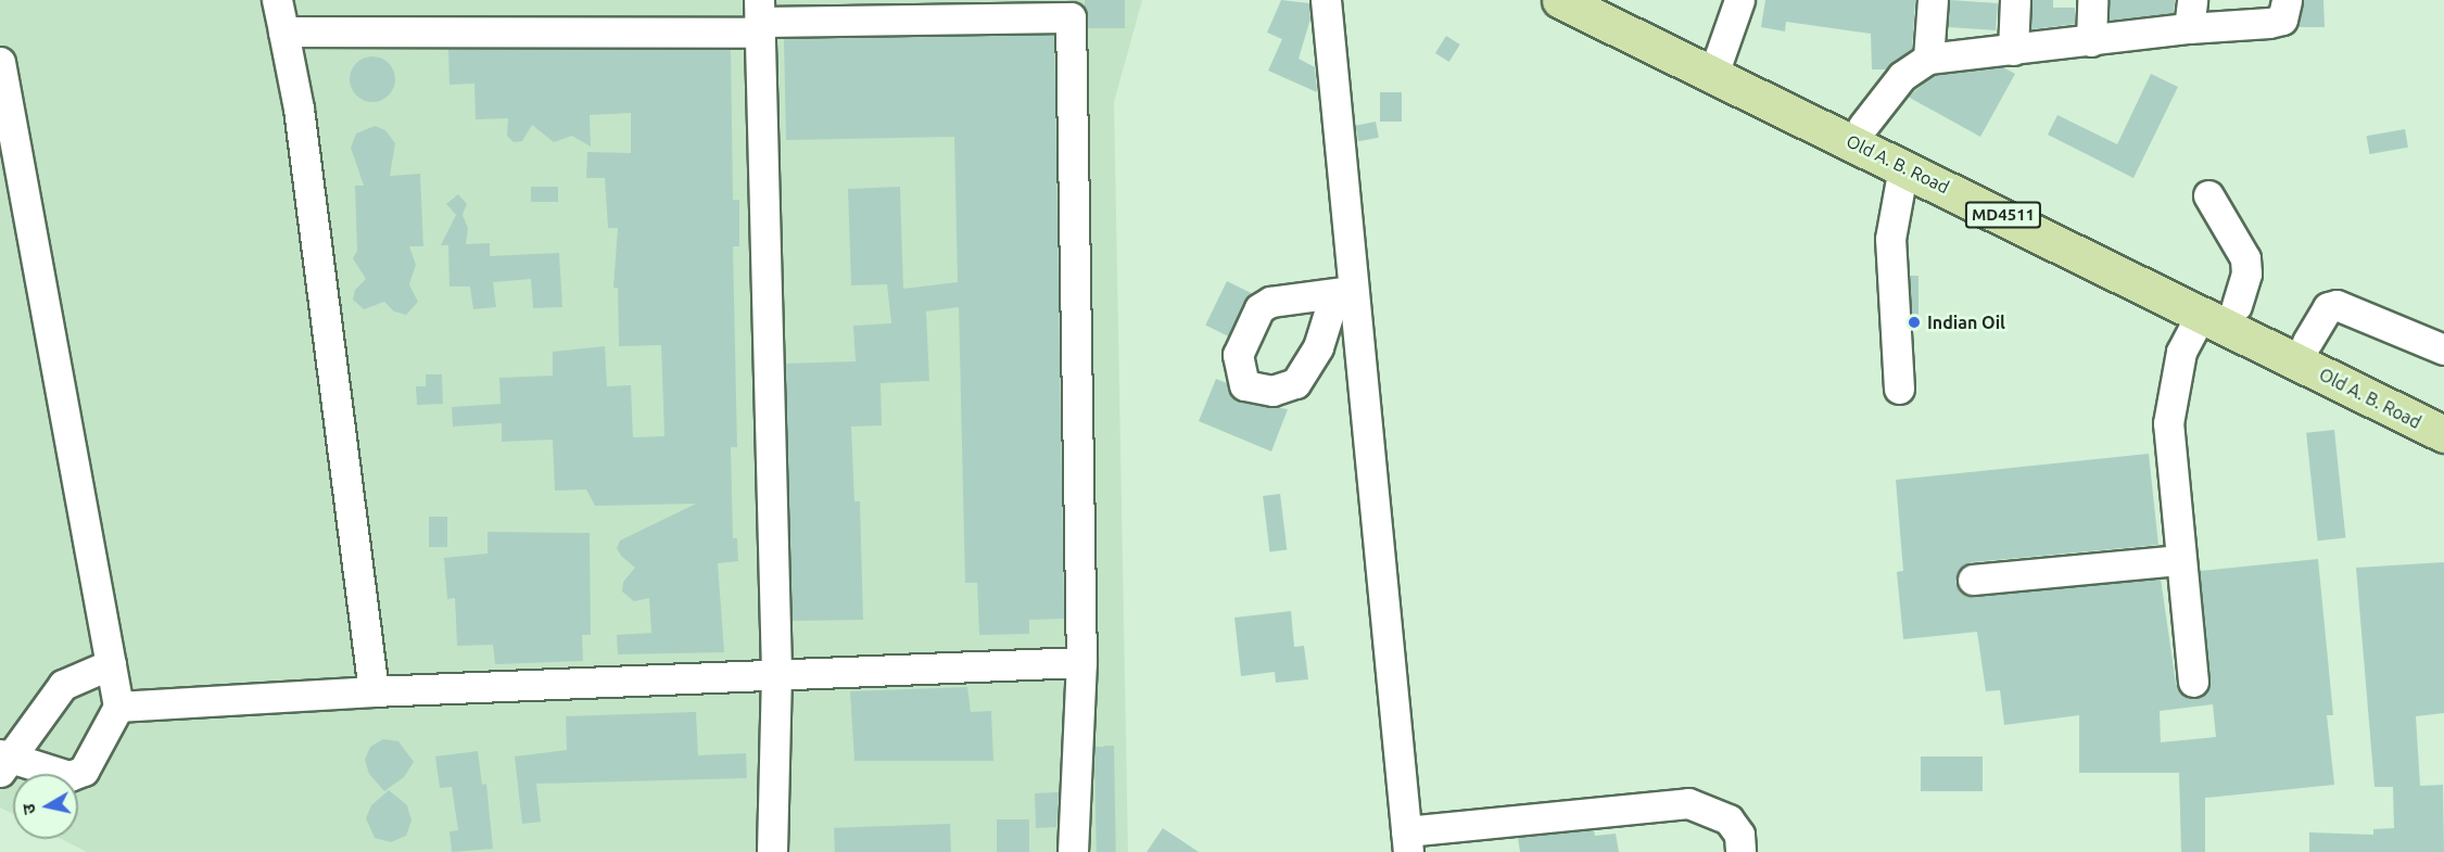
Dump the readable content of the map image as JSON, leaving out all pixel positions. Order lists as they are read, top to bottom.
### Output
{
  "streets": {
    "main road": ["Old A. B. Road", "MD4511"]
  },
  "places": ["Indian Oil"],
  "north": "left"
}
